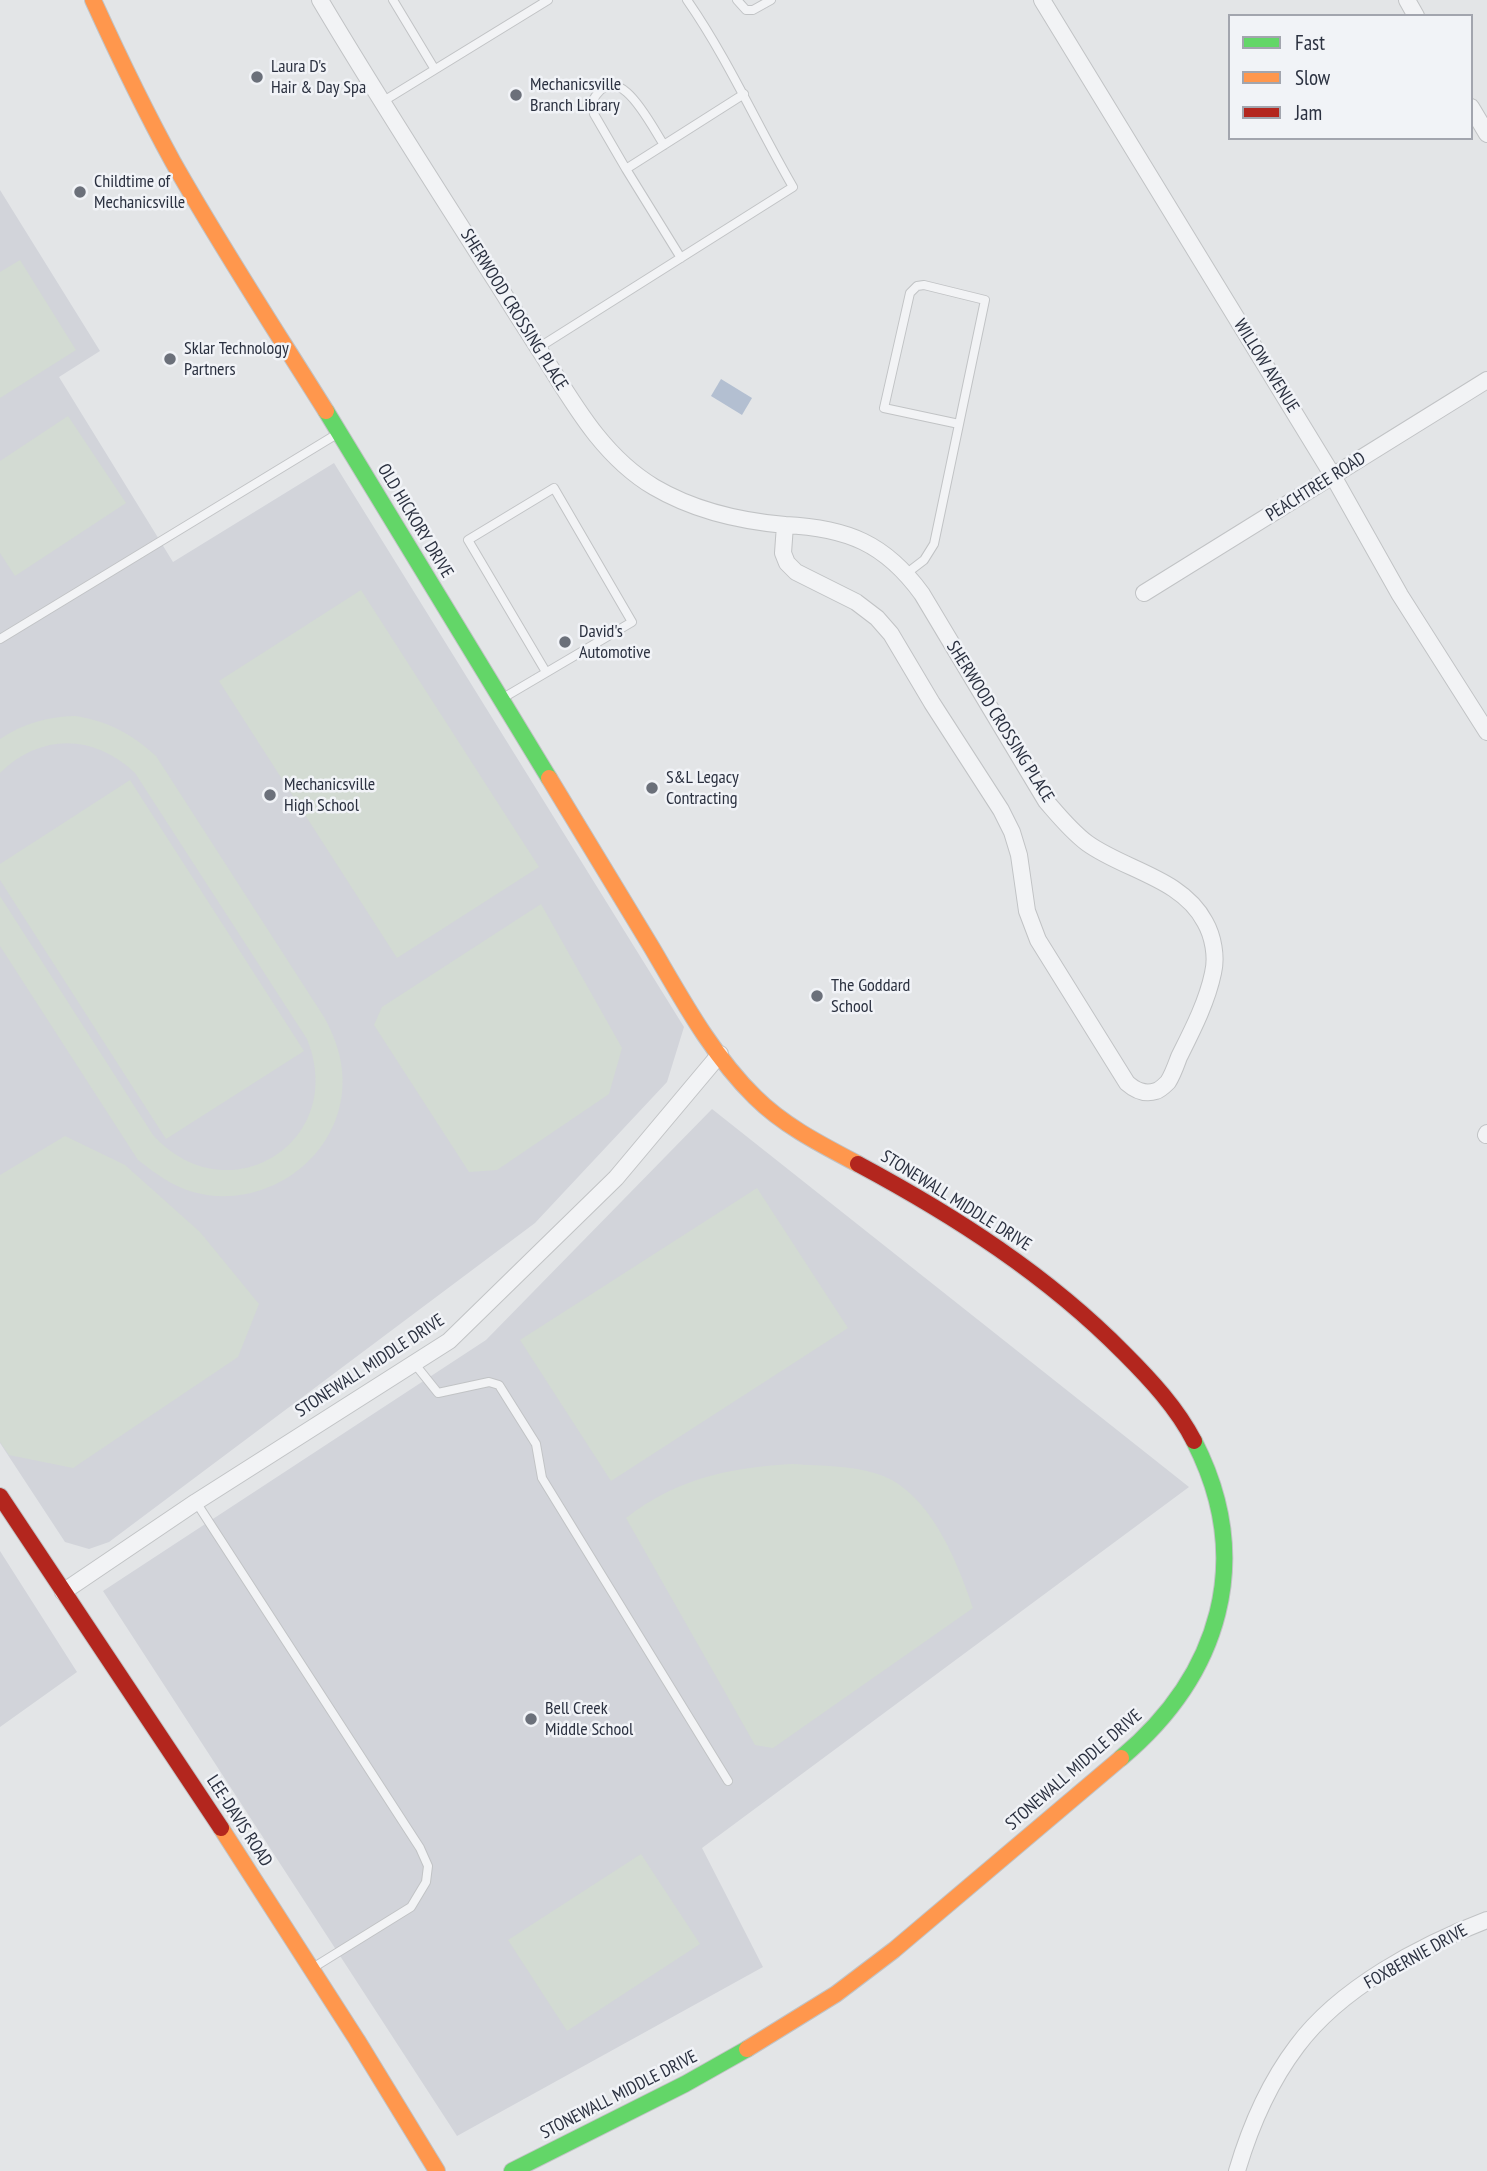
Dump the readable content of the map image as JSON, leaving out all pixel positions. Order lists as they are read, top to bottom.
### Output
{
  "streets": {
    "street": [
      "SHERWOOD CROSSING PLACE",
      "WILLOW AVENUE",
      "PEACHTREE ROAD",
      "OLD HICKORY DRIVE",
      "STONEWALL MIDDLE DRIVE",
      "LEE-DAVIS ROAD",
      "FOXBERNIE DRIVE"
    ]
  },
  "crossings": [
    ["WILLOW AVENUE", "PEACHTREE ROAD"],
    ["OLD HICKORY DRIVE", "STONEWALL MIDDLE DRIVE"],
    ["STONEWALL MIDDLE DRIVE", "LEE-DAVIS ROAD"]
  ],
  "places": [
    "Laura D's Hair & Day Spa",
    "Mechanicsville Branch Library",
    "Childtime of Mechanicsville",
    "Sklar Technology Partners",
    "David's Automotive",
    "S&L Legacy Contracting",
    "Mechanicsville High School",
    "The Goddard School",
    "Bell Creek Middle School"
  ],
  "legend": ["Fast", "Slow", "Jam"]
}
